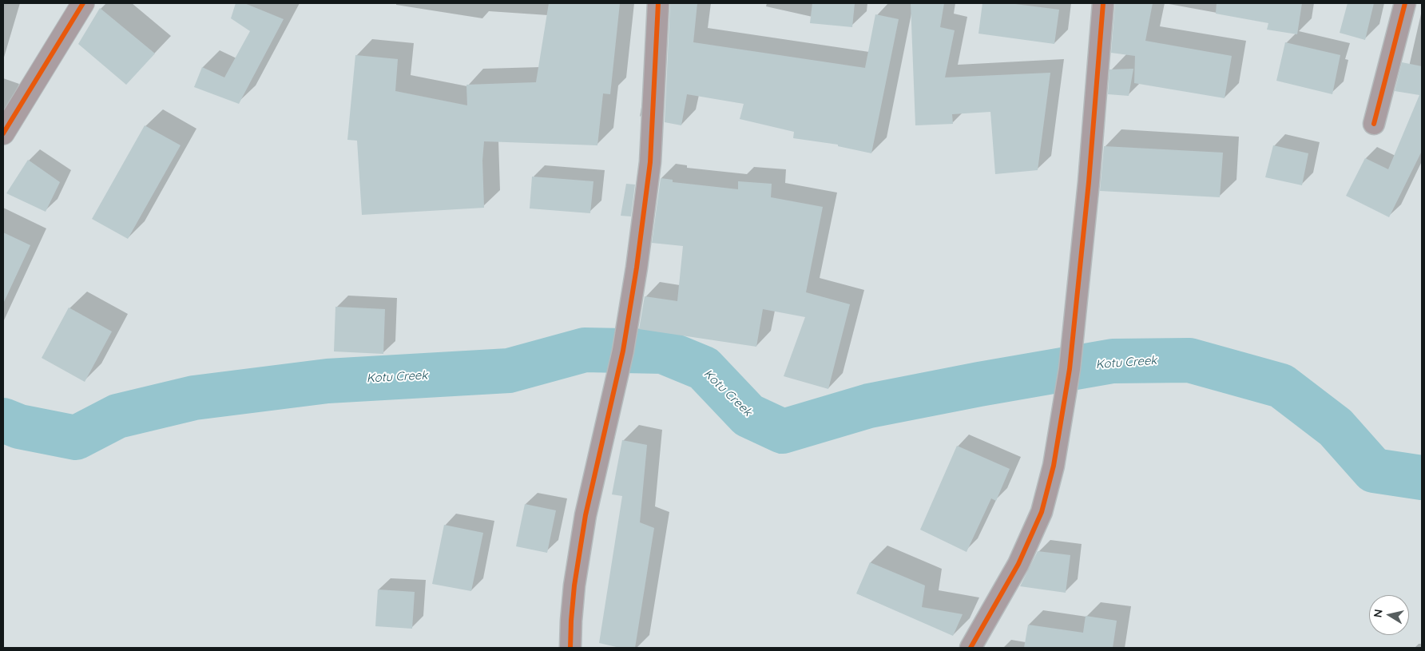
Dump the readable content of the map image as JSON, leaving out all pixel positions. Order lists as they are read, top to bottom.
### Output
{
  "water": ["Kotu Creek"],
  "north": "left"
}
